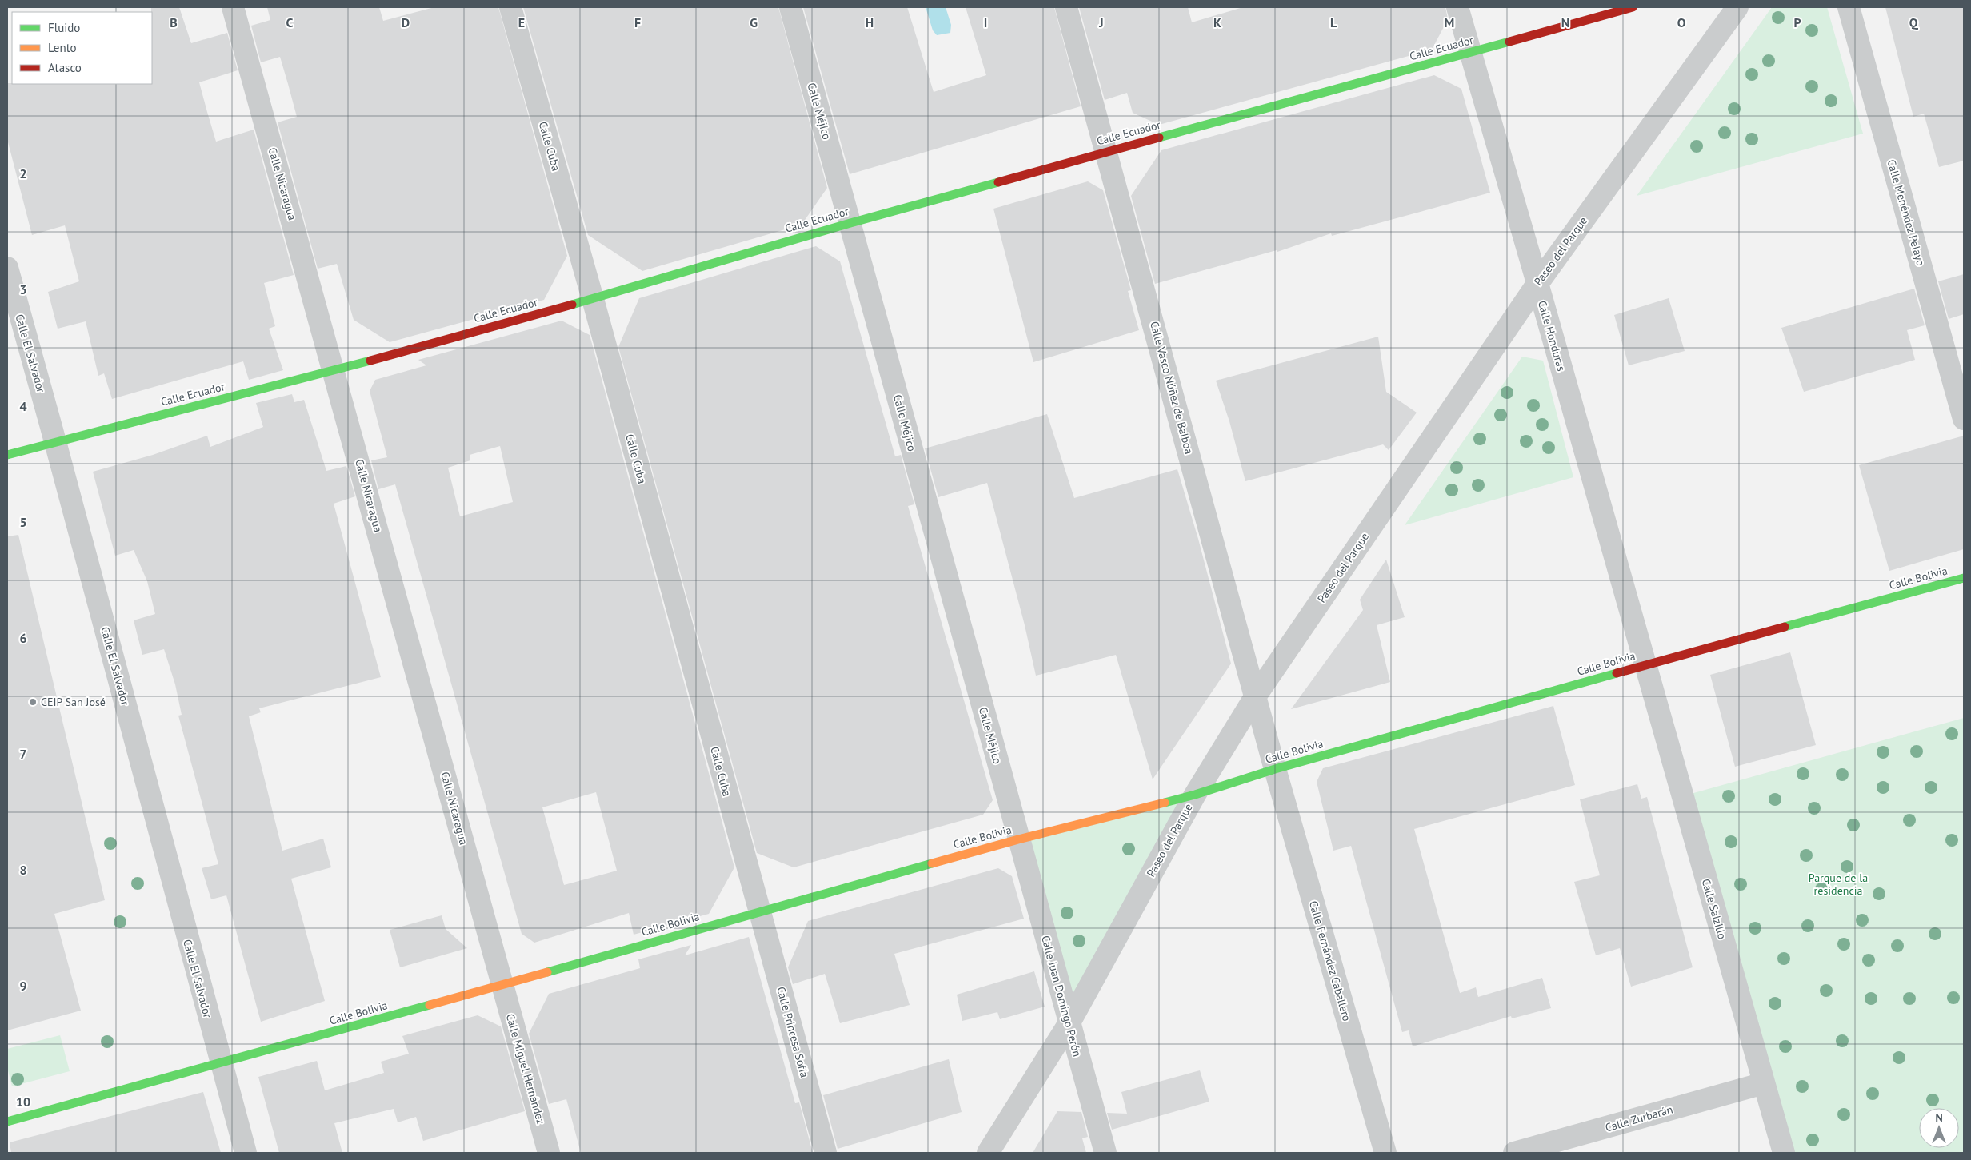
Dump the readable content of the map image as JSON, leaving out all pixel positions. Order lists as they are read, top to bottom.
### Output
{
  "streets": {
    "street": [
      "Calle Ecuador",
      "Calle Méjico",
      "Calle Cuba",
      "Calle Nicaragua",
      "Calle Menéndez Pelayo",
      "Paseo del Parque",
      "Calle Honduras",
      "Calle El Salvador",
      "Calle Vasco Núñez de Balboa",
      "Calle Bolivia",
      "Calle Salzillo",
      "Calle Fernández Caballero",
      "Calle Juan Domingo Perón",
      "Calle Princesa Sofía",
      "Calle Miguel Hernández",
      "Calle Zurbarán"
    ]
  },
  "crossings": [
    ["Calle Ecuador", "Calle Méjico"],
    ["Calle Ecuador", "Calle Cuba"],
    ["Calle Ecuador", "Calle Nicaragua"],
    ["Calle Ecuador", "Calle Honduras"],
    ["Calle Ecuador", "Calle El Salvador"],
    ["Calle Ecuador", "Calle Vasco Núñez de Balboa"],
    ["Calle Méjico", "Calle Bolivia"],
    ["Calle Méjico", "Calle Juan Domingo Perón"],
    ["Calle Cuba", "Calle Bolivia"],
    ["Calle Cuba", "Calle Princesa Sofía"],
    ["Calle Nicaragua", "Calle Bolivia"],
    ["Calle Nicaragua", "Calle Miguel Hernández"],
    ["Paseo del Parque", "Calle Honduras"],
    ["Paseo del Parque", "Calle Vasco Núñez de Balboa"],
    ["Paseo del Parque", "Calle Bolivia"],
    ["Paseo del Parque", "Calle Juan Domingo Perón"],
    ["Calle Honduras", "Calle Bolivia"],
    ["Calle Honduras", "Calle Salzillo"],
    ["Calle El Salvador", "Calle Bolivia"],
    ["Calle Vasco Núñez de Balboa", "Calle Bolivia"],
    ["Calle Vasco Núñez de Balboa", "Calle Fernández Caballero"],
    ["Calle Bolivia", "Calle Salzillo"],
    ["Calle Bolivia", "Calle Fernández Caballero"],
    ["Calle Bolivia", "Calle Juan Domingo Perón"],
    ["Calle Bolivia", "Calle Princesa Sofía"],
    ["Calle Bolivia", "Calle Miguel Hernández"],
    ["Calle Salzillo", "Calle Zurbarán"]
  ],
  "parks": ["Parque de la residencia"],
  "places": ["CEIP San José"],
  "legend": ["Fluido", "Lento", "Atasco"],
  "north": "top",
  "grid": {
    "columns": [
      "B",
      "C",
      "D",
      "E",
      "F",
      "G",
      "H",
      "I",
      "J",
      "K",
      "L",
      "M",
      "N",
      "O",
      "P",
      "Q"
    ],
    "rows": [
      "2",
      "3",
      "4",
      "5",
      "6",
      "7",
      "8",
      "9",
      "10"
    ]
  }
}
